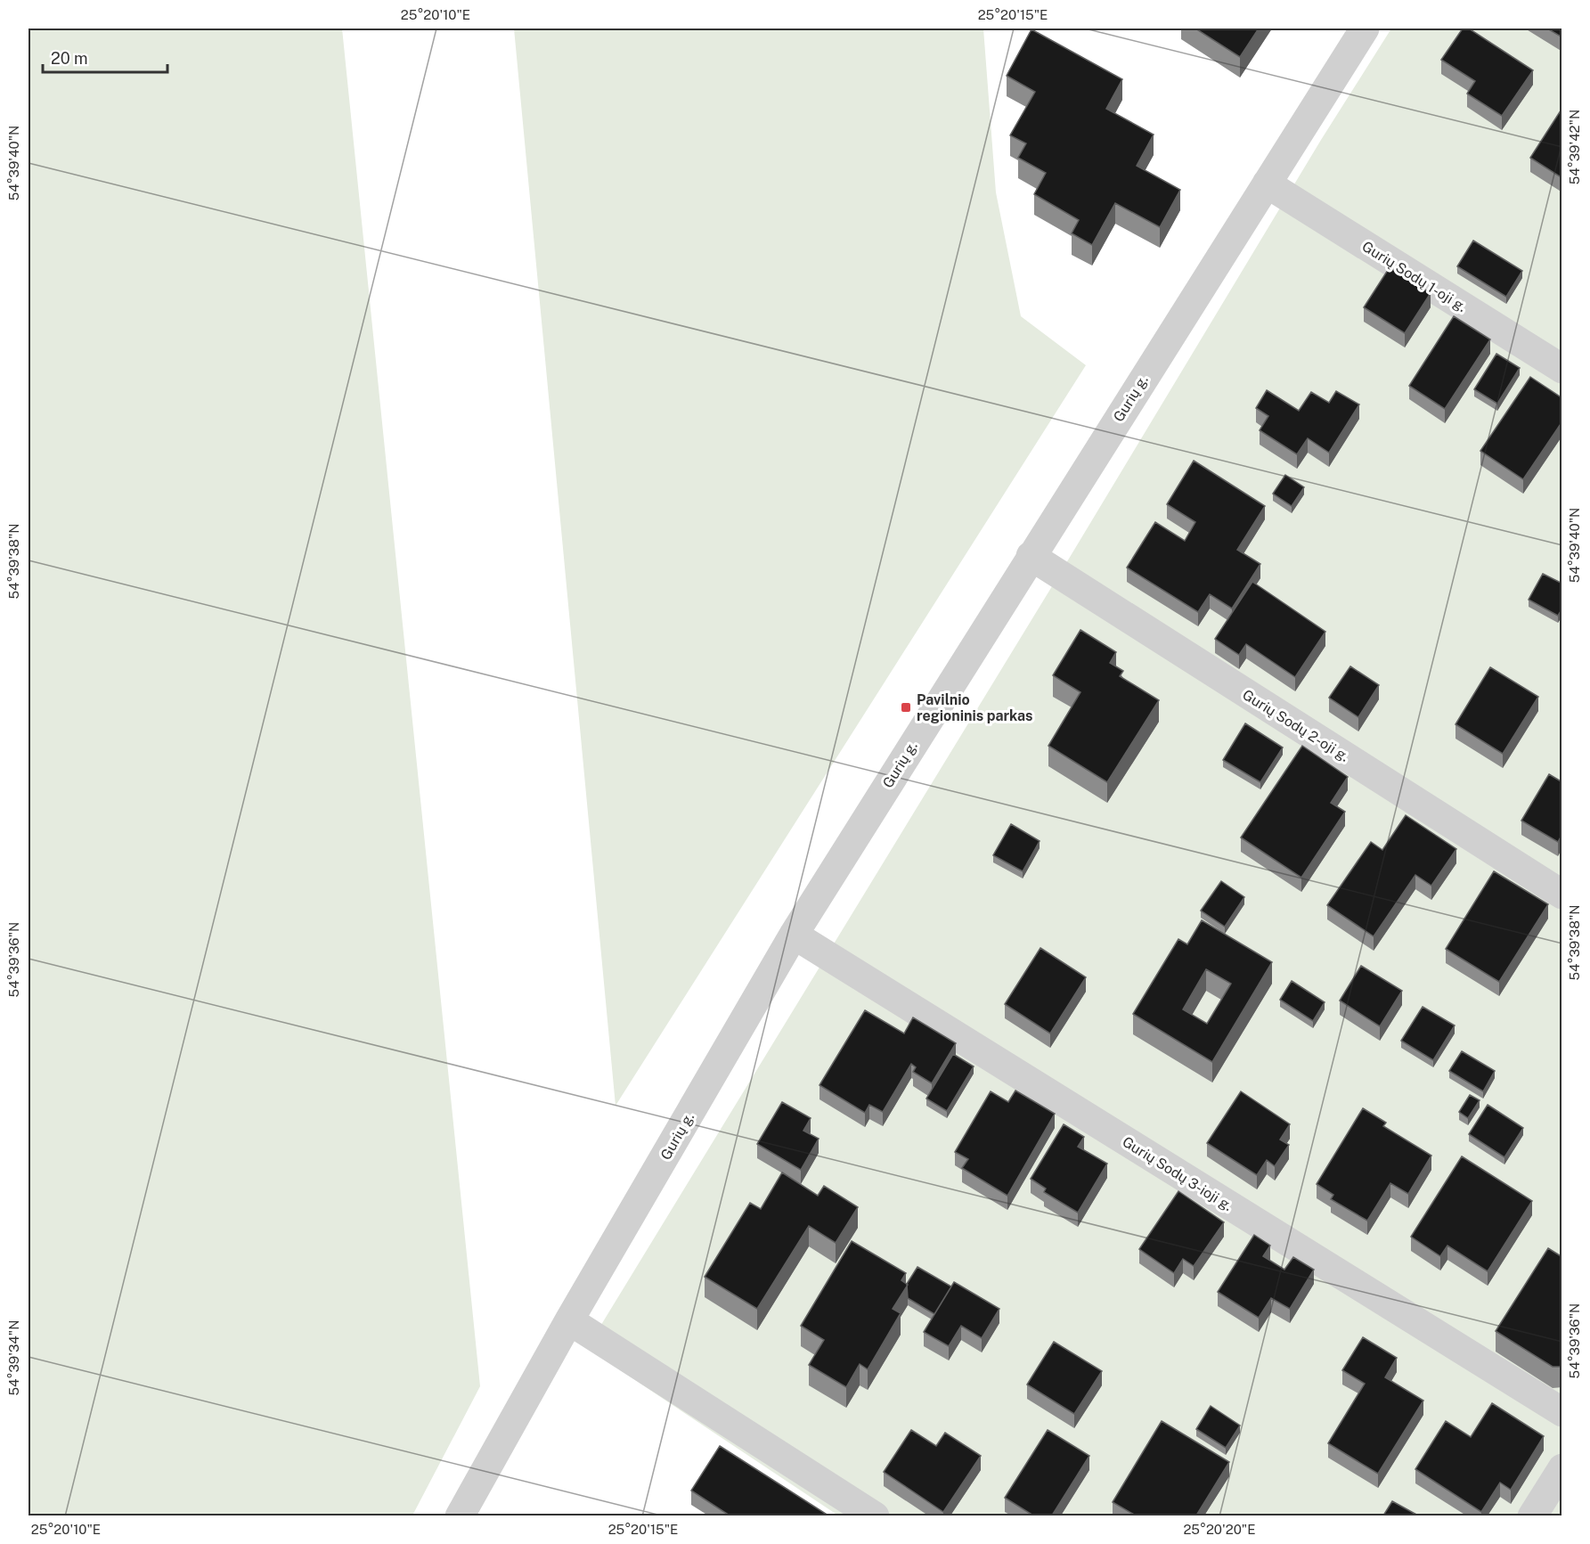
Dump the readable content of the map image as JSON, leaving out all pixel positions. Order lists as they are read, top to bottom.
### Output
{
  "streets": {
    "street": [
      "Gurių Sodų 1-oji g.",
      "Gurių g.",
      "Gurių Sodų 2-oji g.",
      "Gurių Sodų 3-ioji g."
    ]
  },
  "crossings": [
    ["Gurių Sodų 1-oji g.", "Gurių g."],
    ["Gurių g.", "Gurių Sodų 2-oji g."],
    ["Gurių g.", "Gurių Sodų 3-ioji g."]
  ],
  "places": {
    "transit": ["Pavilnio regioninis parkas"]
  },
  "scale_bar": "20 m",
  "coordinates": [
    "25°20'10\"E",
    "25°20'15\"E",
    "54°39'42\"N",
    "54°39'40\"N",
    "54°39'38\"N",
    "54°39'36\"N",
    "54°39'34\"N",
    "25°20'20\"E"
  ]
}
